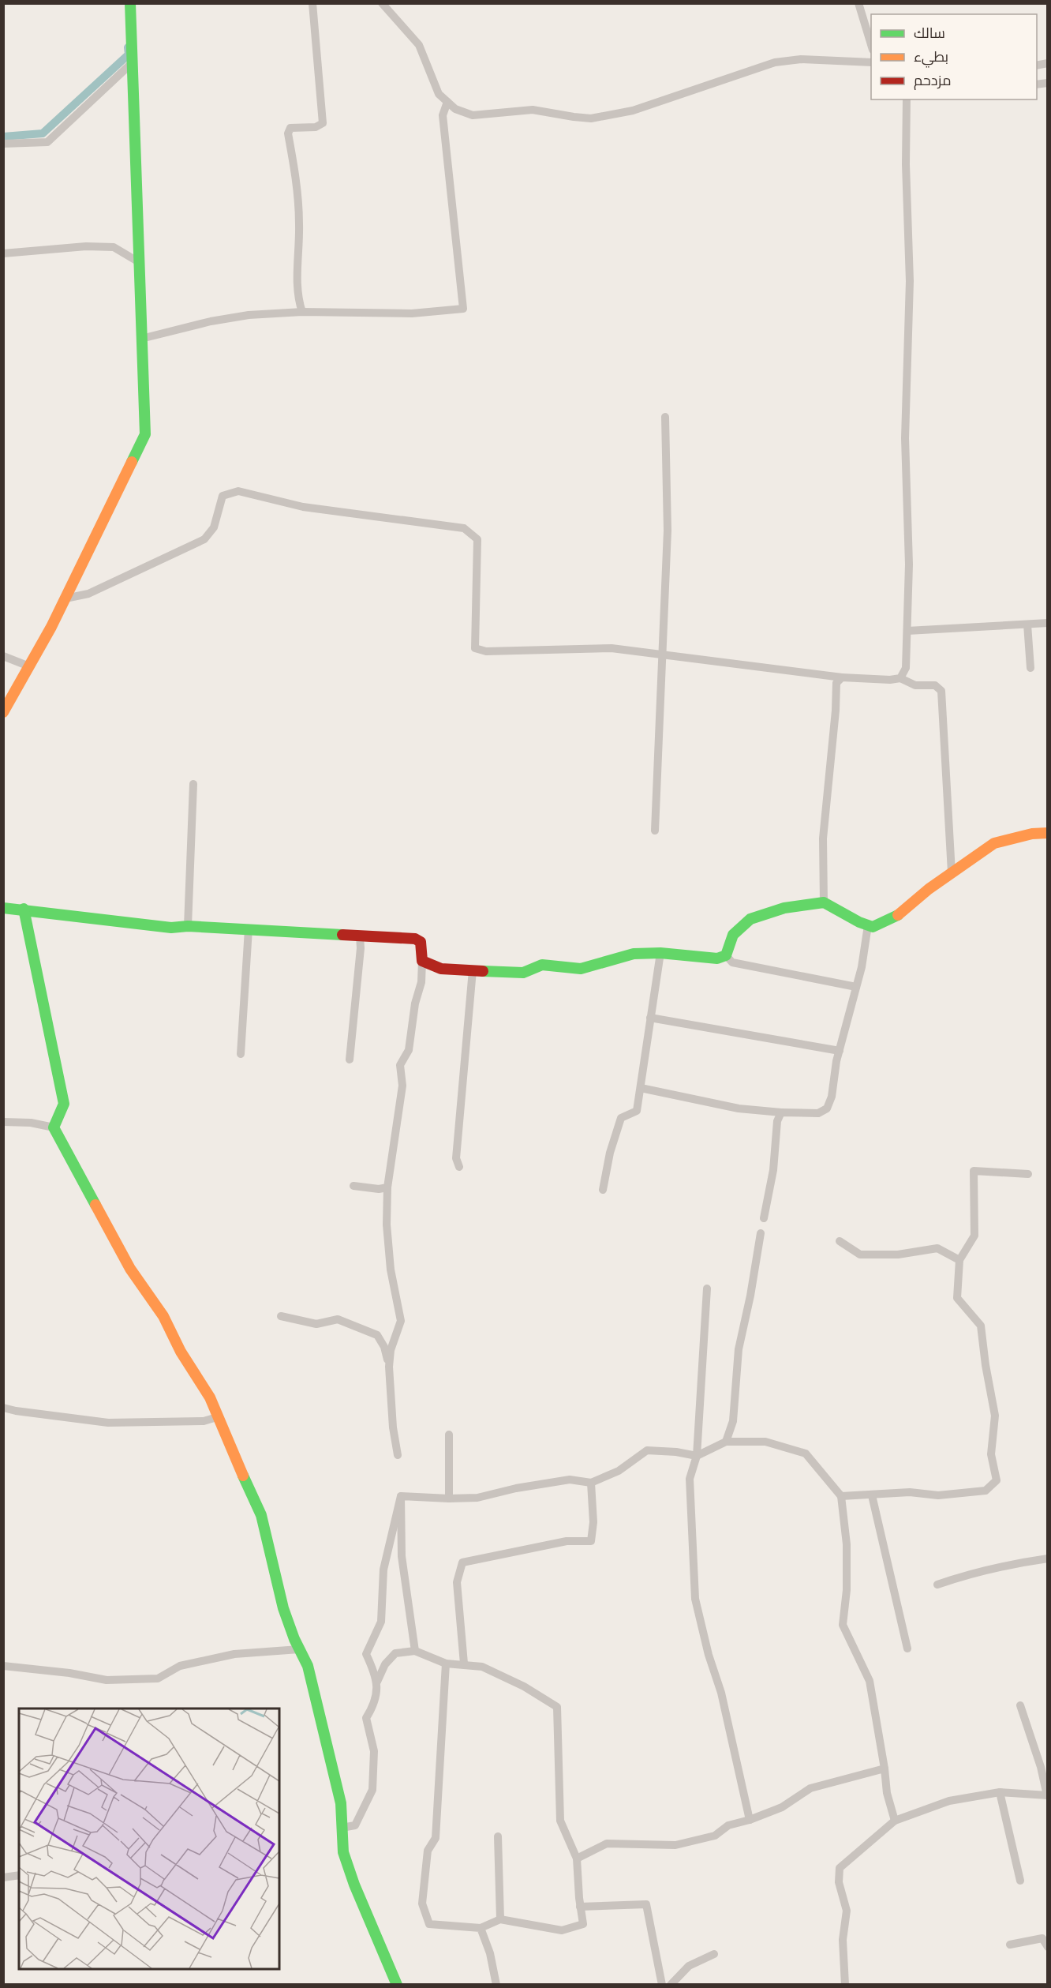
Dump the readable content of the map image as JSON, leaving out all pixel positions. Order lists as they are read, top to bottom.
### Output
{
  "legend": ["سالك", "بطيء", "مزدحم"]
}
